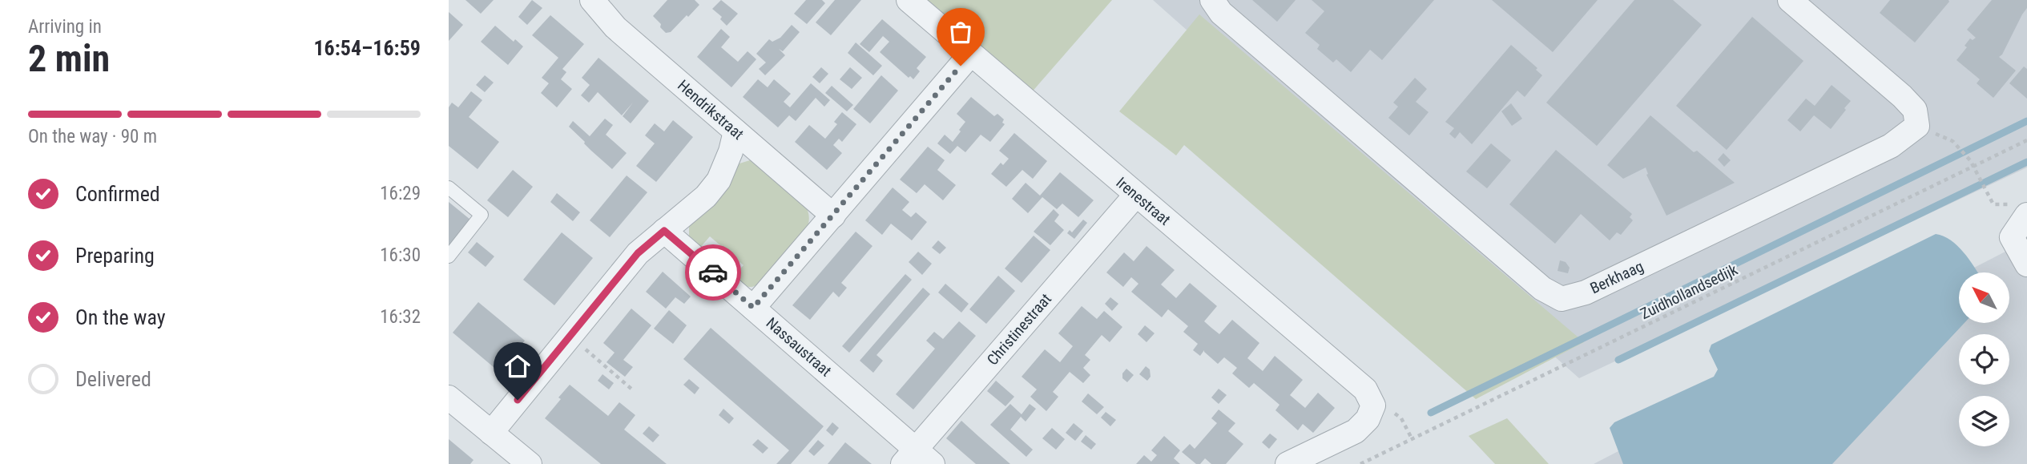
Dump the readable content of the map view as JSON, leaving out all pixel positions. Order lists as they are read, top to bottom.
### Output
{
  "streets": {
    "street": [
      "Hendrikstraat",
      "Irenestraat",
      "Berkhaag",
      "Christinestraat",
      "Nassaustraat"
    ],
    "path": ["Zuidhollandsedijk"]
  },
  "crossings": [
    ["Irenestraat", "Christinestraat"],
    ["Christinestraat", "Nassaustraat"]
  ],
  "north": "top left",
  "page": {
    "heading": ["2 min", "Arriving in", "16:54–16:59"],
    "bar": "On the way · 90 m",
    "list": [
      ["Confirmed", "16:29"],
      ["Preparing", "16:30"],
      ["On the way", "16:32"],
      "Delivered"
    ]
  }
}
